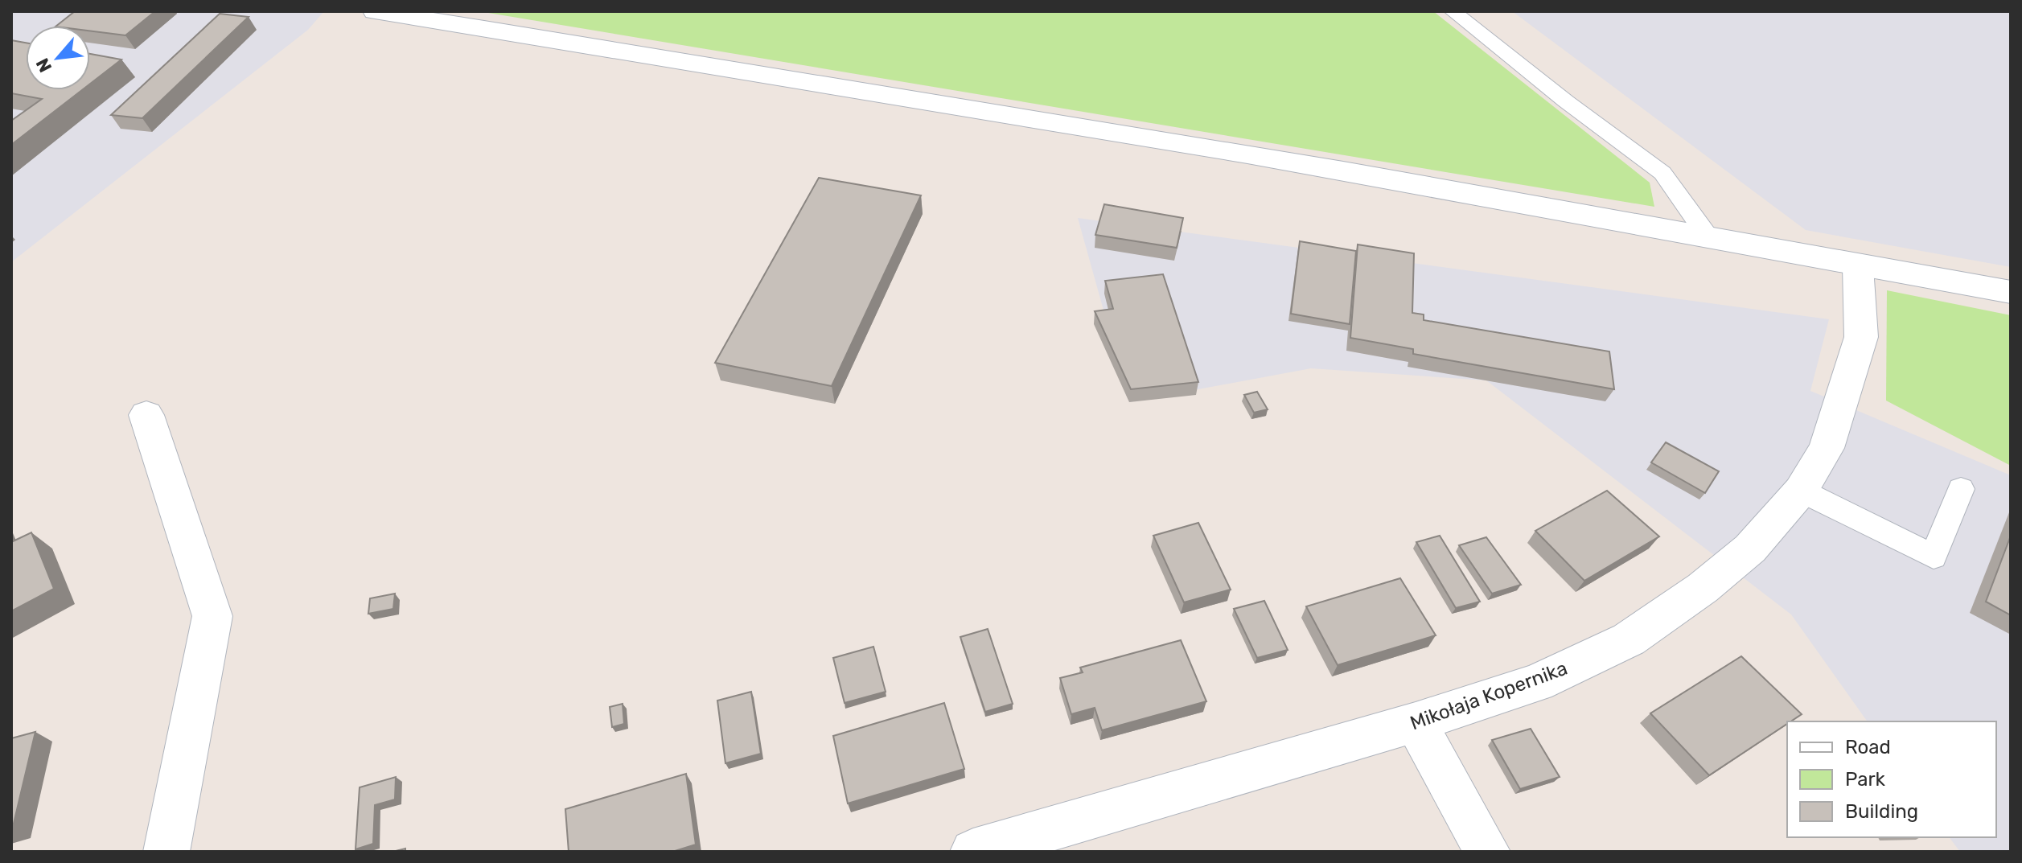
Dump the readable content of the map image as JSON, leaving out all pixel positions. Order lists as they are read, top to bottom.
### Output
{
  "streets": {
    "street": ["Mikołaja Kopernika"]
  },
  "legend": ["Road", "Park", "Building"],
  "north": "bottom left"
}
